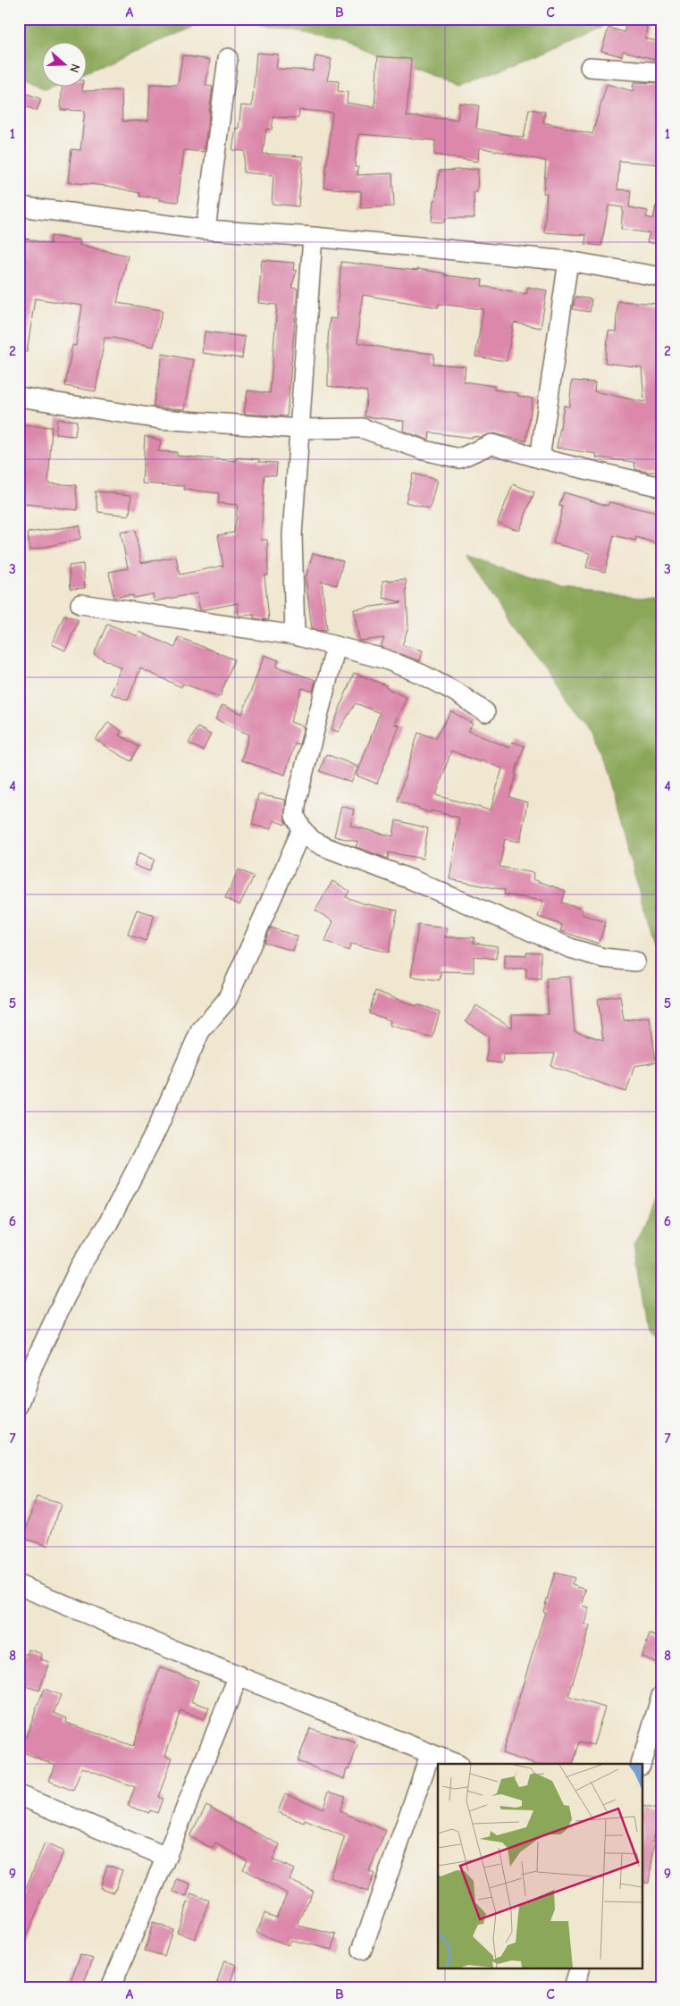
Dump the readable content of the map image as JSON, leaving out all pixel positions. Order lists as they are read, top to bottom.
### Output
{
  "north": "right",
  "grid": {
    "columns": ["A", "B", "C"],
    "rows": [
      "1",
      "2",
      "3",
      "4",
      "5",
      "6",
      "7",
      "8",
      "9"
    ]
  }
}
